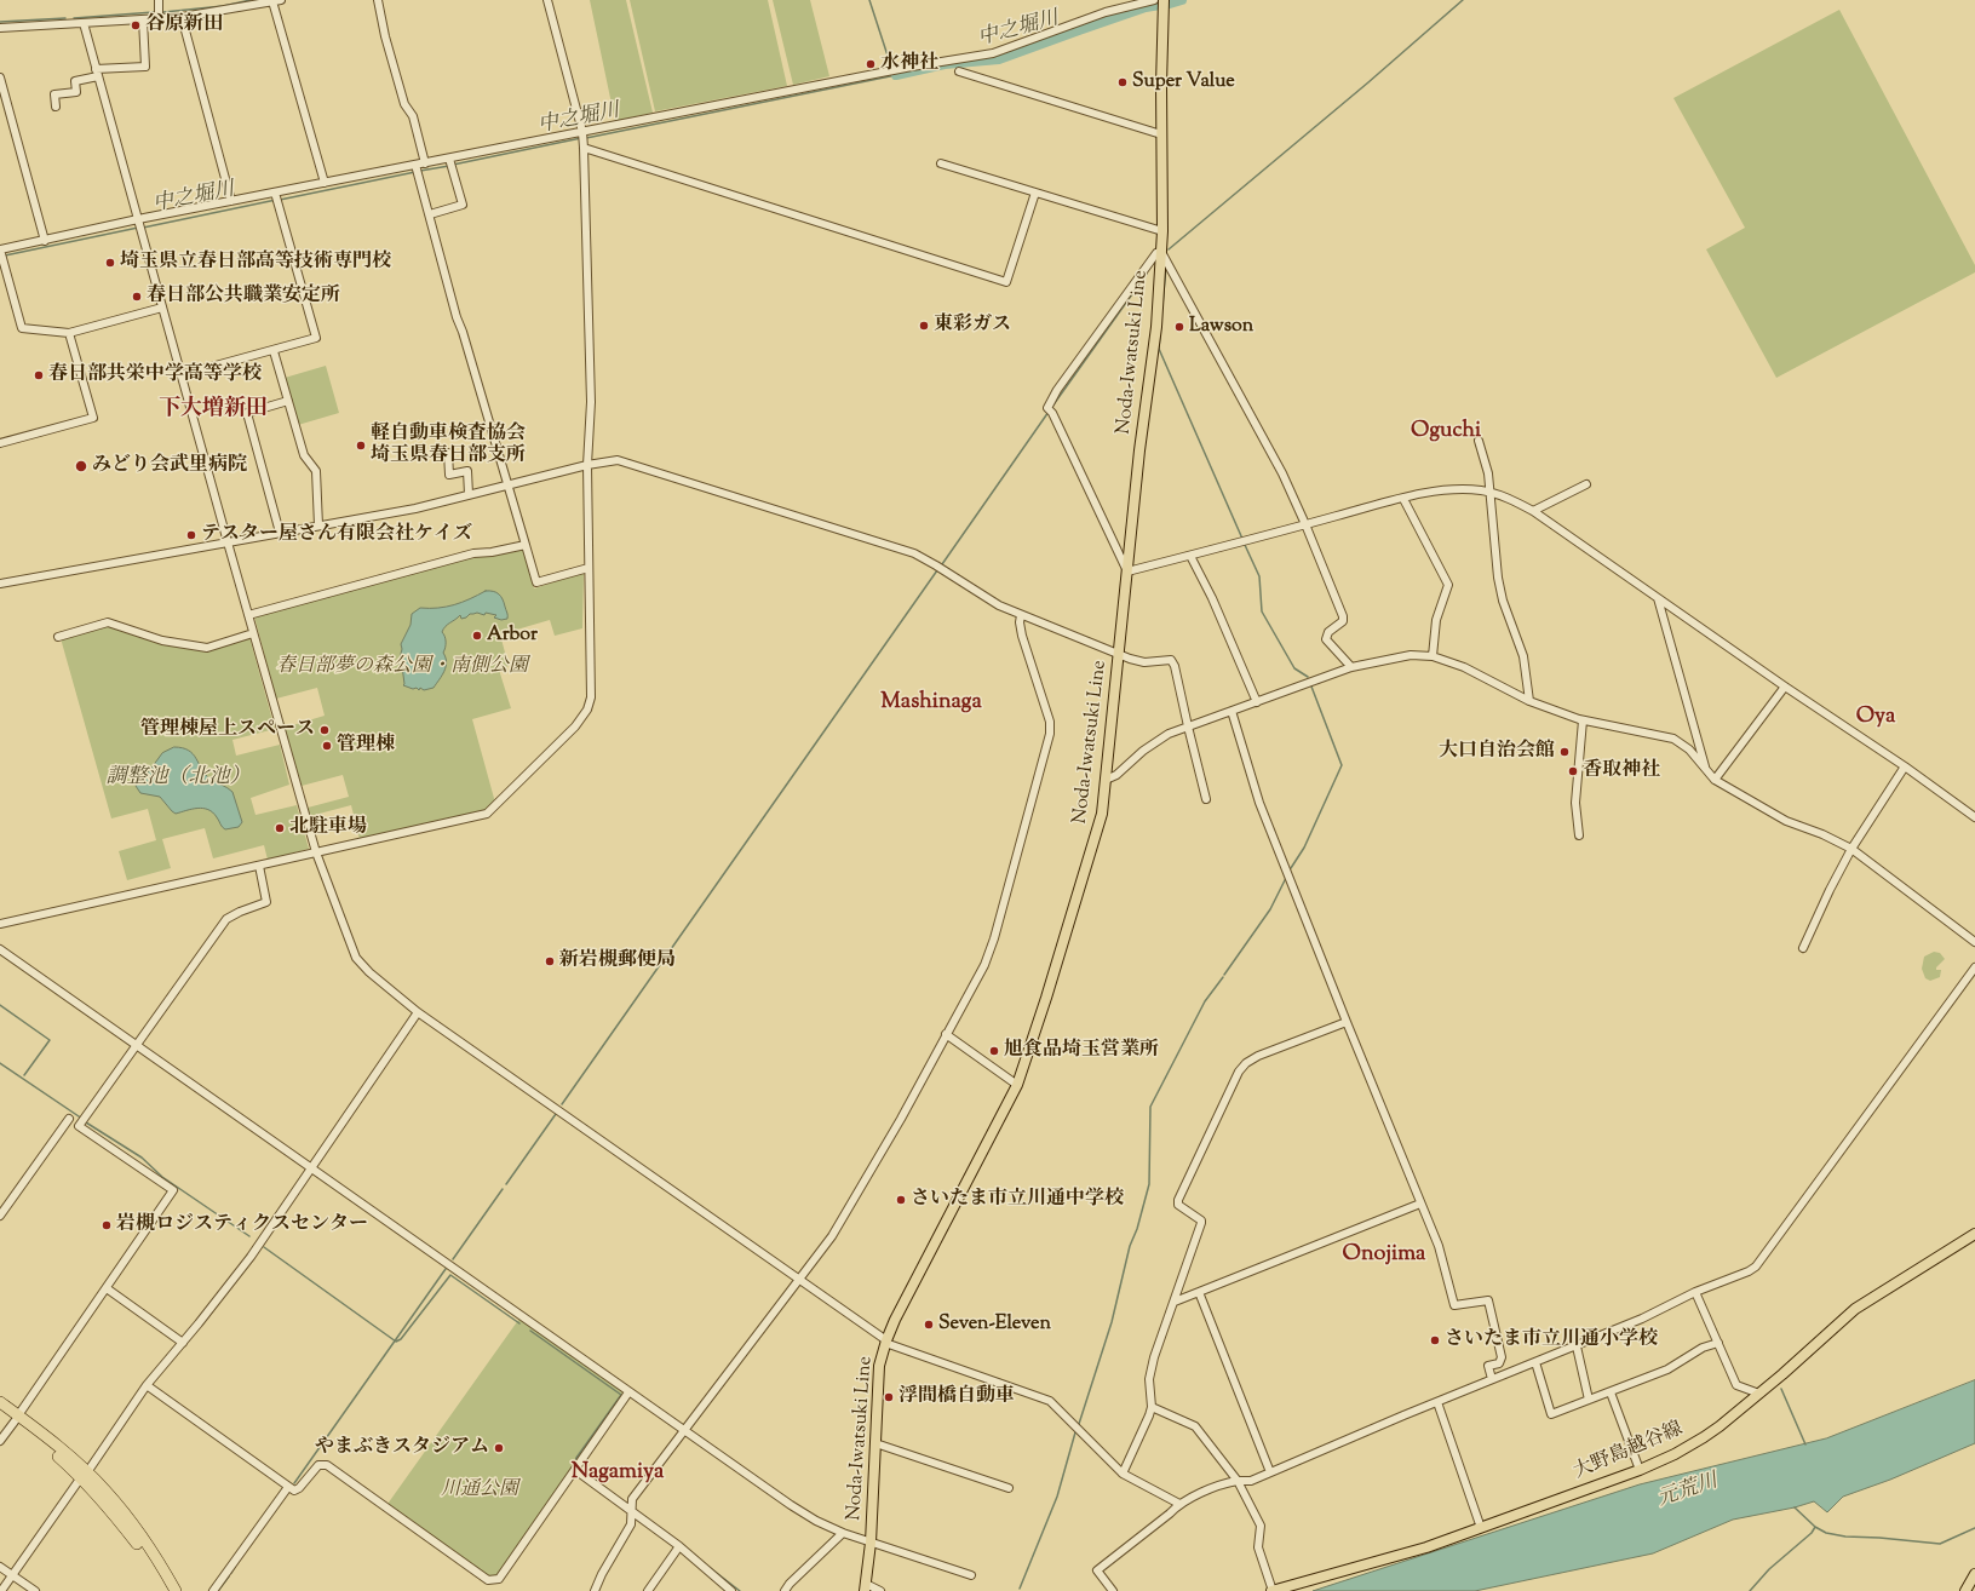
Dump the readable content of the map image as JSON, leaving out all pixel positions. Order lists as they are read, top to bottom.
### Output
{
  "streets": {
    "main road": ["Noda-Iwatsuki Line", "大野島越谷線"]
  },
  "districts": [
    "下大増新田",
    "Oguchi",
    "Mashinaga",
    "Oya",
    "Onojima",
    "Nagamiya"
  ],
  "water": ["中之堀川", "調整池（北池）", "元荒川"],
  "parks": ["春日部夢の森公園・南側公園", "川通公園"],
  "places": [
    "谷原新田",
    "水神社",
    "Super Value",
    "埼玉県立春日部高等技術専門校",
    "春日部公共職業安定所",
    "東彩ガス",
    "Lawson",
    "春日部共栄中学高等学校",
    "軽自動車検査協会 埼玉県春日部支所",
    "みどり会武里病院",
    "テスター屋さん有限会社ケイズ",
    "Arbor",
    "管理棟屋上スペース",
    "管理棟",
    "大口自治会館",
    "香取神社",
    "北駐車場",
    "新岩槻郵便局",
    "旭食品埼玉営業所",
    "さいたま市立川通中学校",
    "岩槻ロジスティクスセンター",
    "Seven-Eleven",
    "さいたま市立川通小学校",
    "浮間橋自動車",
    "やまぶきスタジアム"
  ]
}
